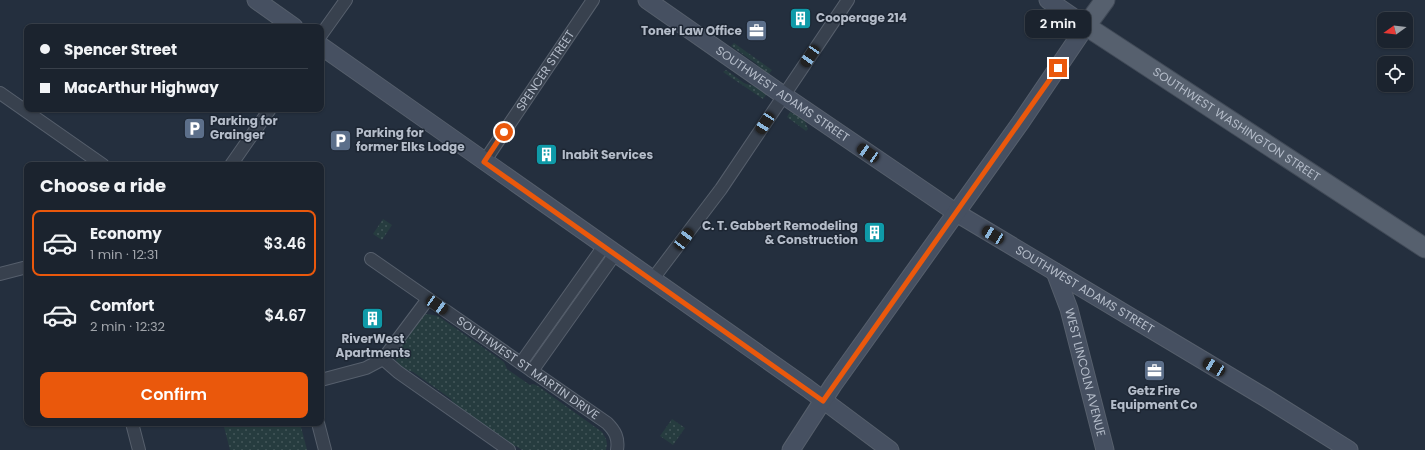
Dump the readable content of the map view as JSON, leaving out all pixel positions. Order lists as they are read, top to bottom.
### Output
{
  "streets": {
    "main road": ["SOUTHWEST ADAMS STREET", "SOUTHWEST WASHINGTON STREET", "WEST LINCOLN AVENUE"],
    "street": ["SPENCER STREET", "SOUTHWEST ST MARTIN DRIVE"]
  },
  "crossings": [
    ["SOUTHWEST ADAMS STREET", "WEST LINCOLN AVENUE"]
  ],
  "places": {
    "building": [
      "Cooperage 214",
      "Inabit Services",
      "C. T. Gabbert Remodeling & Construction",
      "RiverWest Apartments"
    ],
    "office": ["Toner Law Office", "Getz Fire Equipment Co"],
    "parking": ["Parking for Grainger", "Parking for former Elks Lodge"]
  },
  "north": "left",
  "page": {
    "bubble": "2 min",
    "banner": ["Spencer Street", "MacArthur Highway"],
    "heading": "Choose a ride",
    "list": [
      {
        "name": "Economy",
        "note": "1 min · 12:31",
        "value": "$3.46"
      },
      {
        "name": "Comfort",
        "note": "2 min · 12:32",
        "value": "$4.67"
      }
    ],
    "buttons": "Confirm"
  }
}
